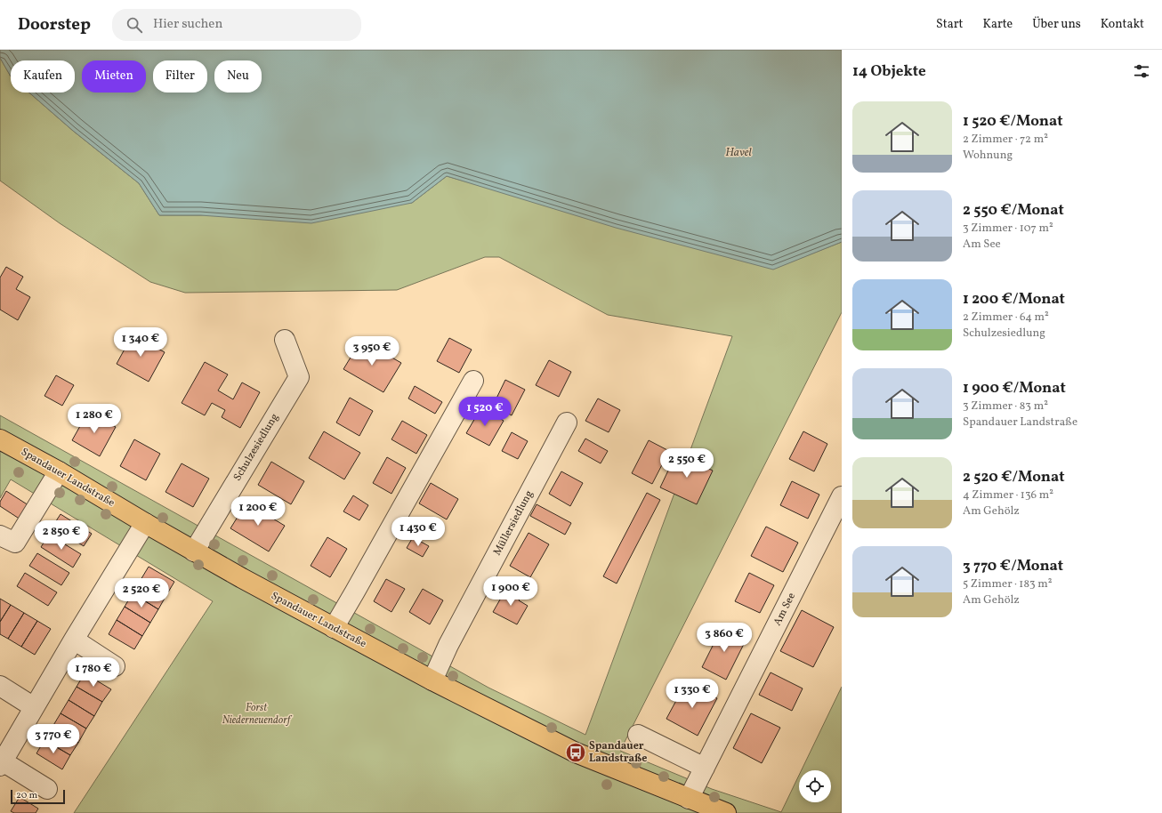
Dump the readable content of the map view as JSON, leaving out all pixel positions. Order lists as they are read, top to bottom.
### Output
{
  "streets": {
    "main road": ["Spandauer Landstraße"],
    "street": ["Schulzesiedlung", "Müllersiedlung", "Am See"]
  },
  "crossings": [
    ["Schulzesiedlung", "Spandauer Landstraße"],
    ["Spandauer Landstraße", "Müllersiedlung"],
    ["Spandauer Landstraße", "Am See"]
  ],
  "water": ["Havel"],
  "parks": ["Forst Niederneuendorf"],
  "places": {
    "bus stop": ["Spandauer Landstraße"]
  },
  "scale_bar": "20 m",
  "page": {
    "header": "Doorstep",
    "search": "Hier suchen",
    "nav": [
      "Start",
      "Karte",
      "Über uns",
      "Kontakt"
    ],
    "heading": "14 Objekte",
    "chip": [
      "Kaufen",
      "Mieten",
      "Filter",
      "Neu"
    ],
    "list": [
      {
        "name": "1 520 €/Monat",
        "note": "2 Zimmer · 72 m² · Wohnung"
      },
      {
        "name": "2 550 €/Monat",
        "note": "3 Zimmer · 107 m² · Am See"
      },
      {
        "name": "1 200 €/Monat",
        "note": "2 Zimmer · 64 m² · Schulzesiedlung"
      },
      {
        "name": "1 900 €/Monat",
        "note": "3 Zimmer · 83 m² · Spandauer Landstraße"
      },
      {
        "name": "2 520 €/Monat",
        "note": "4 Zimmer · 136 m² · Am Gehölz"
      },
      {
        "name": "3 770 €/Monat",
        "note": "5 Zimmer · 183 m² · Am Gehölz"
      }
    ],
    "price": [
      "1 340 €",
      "3 950 €",
      "1 520 €",
      "1 280 €",
      "2 550 €",
      "1 200 €",
      "1 430 €",
      "2 850 €",
      "1 900 €",
      "2 520 €",
      "3 860 €",
      "1 780 €",
      "1 330 €",
      "3 770 €"
    ],
    "scale": "20 m"
  }
}
